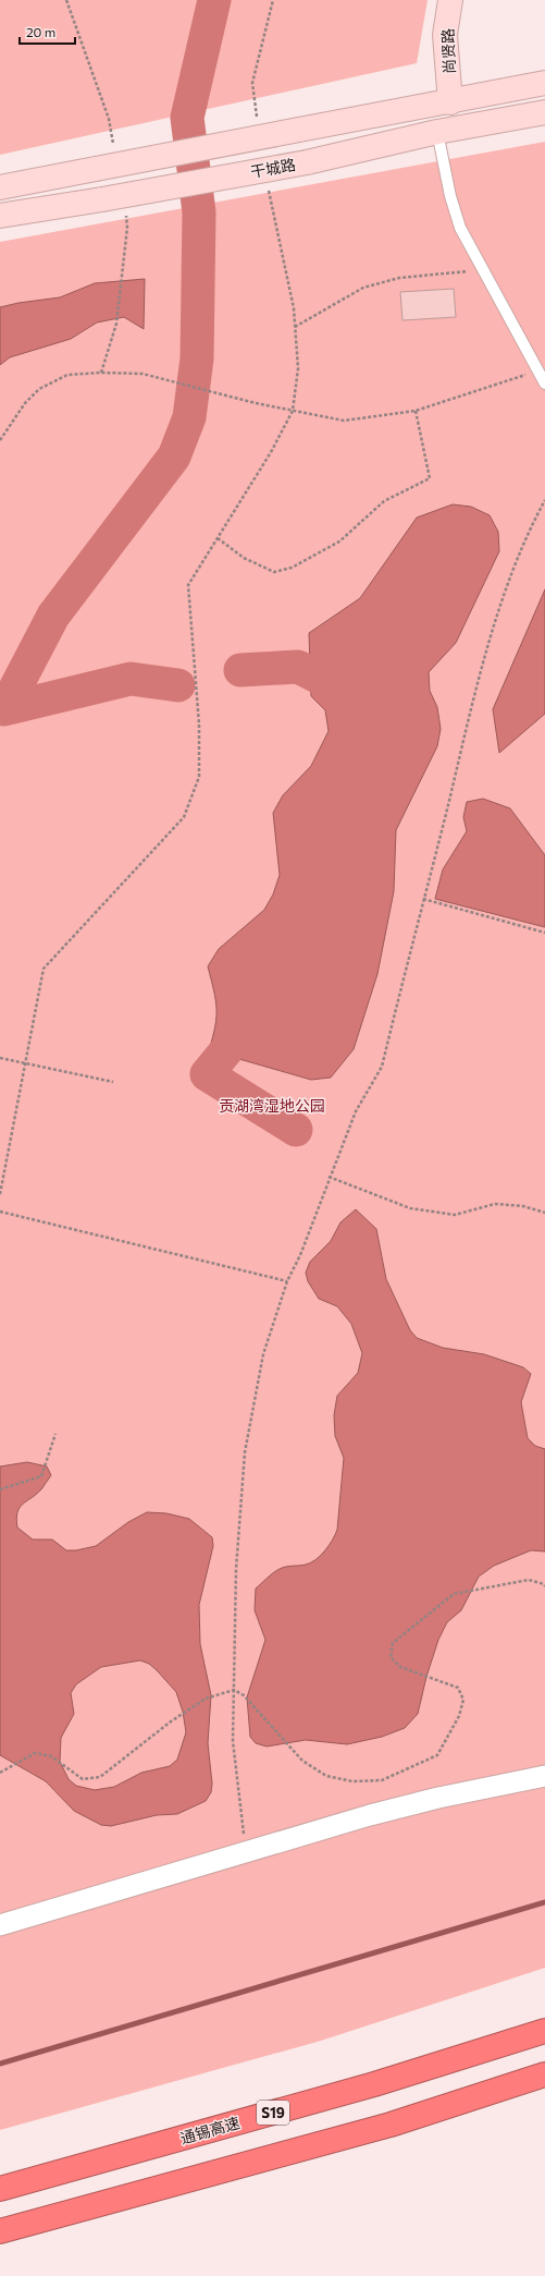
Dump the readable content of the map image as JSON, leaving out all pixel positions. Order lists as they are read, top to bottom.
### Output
{
  "streets": {
    "highway": ["S19", "通锡高速"],
    "street": ["尚贤路", "干城路"]
  },
  "parks": ["贡湖湾湿地公园"],
  "scale_bar": "20 m"
}
